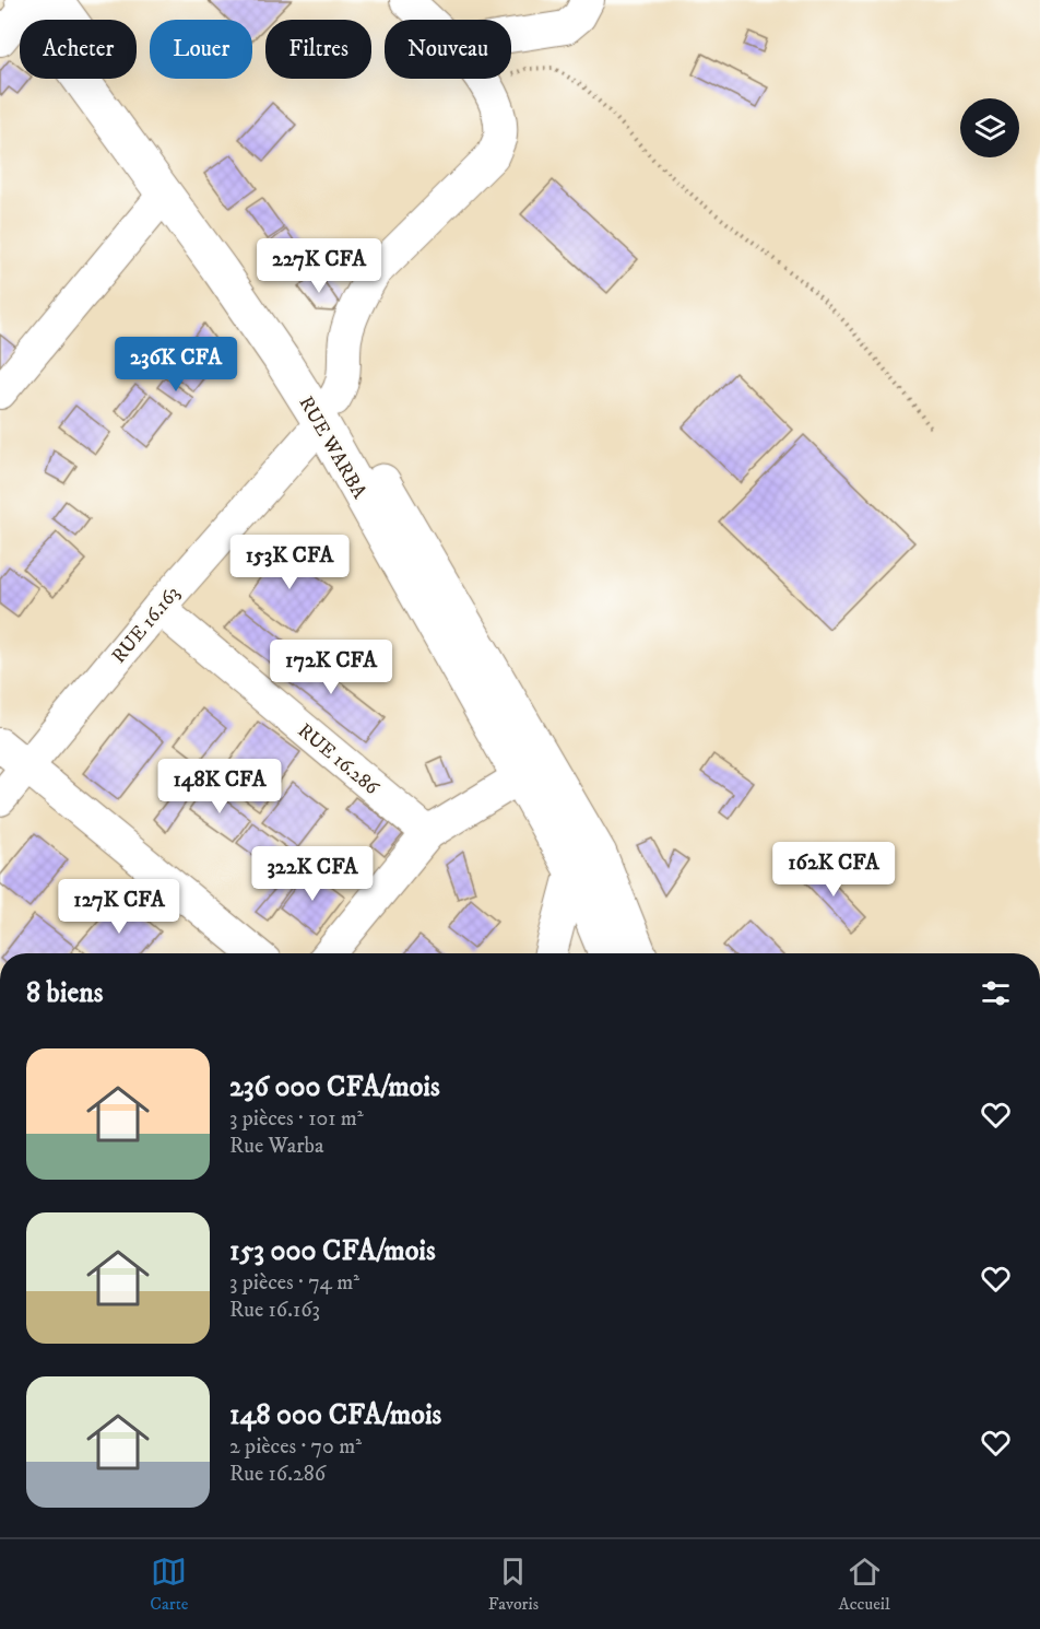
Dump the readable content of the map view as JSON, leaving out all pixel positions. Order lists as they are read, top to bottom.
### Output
{
  "streets": {
    "main road": ["RUE WARBA"],
    "street": ["RUE 16.163", "RUE 16.286"]
  },
  "crossings": [
    ["RUE WARBA", "RUE 16.163"],
    ["RUE 16.163", "RUE 16.286"]
  ],
  "page": {
    "chip": [
      "Acheter",
      "Louer",
      "Filtres",
      "Nouveau"
    ],
    "price": [
      "227K CFA",
      "236K CFA",
      "153K CFA",
      "172K CFA",
      "148K CFA",
      "162K CFA",
      "322K CFA",
      "127K CFA"
    ],
    "heading": "8 biens",
    "list": [
      {
        "name": "236 000 CFA/mois",
        "note": "3 pièces · 101 m² · Rue Warba"
      },
      {
        "name": "153 000 CFA/mois",
        "note": "3 pièces · 74 m² · Rue 16.163"
      },
      {
        "name": "148 000 CFA/mois",
        "note": "2 pièces · 70 m² · Rue 16.286"
      }
    ],
    "tabs": ["Carte", "Favoris", "Accueil"]
  }
}
